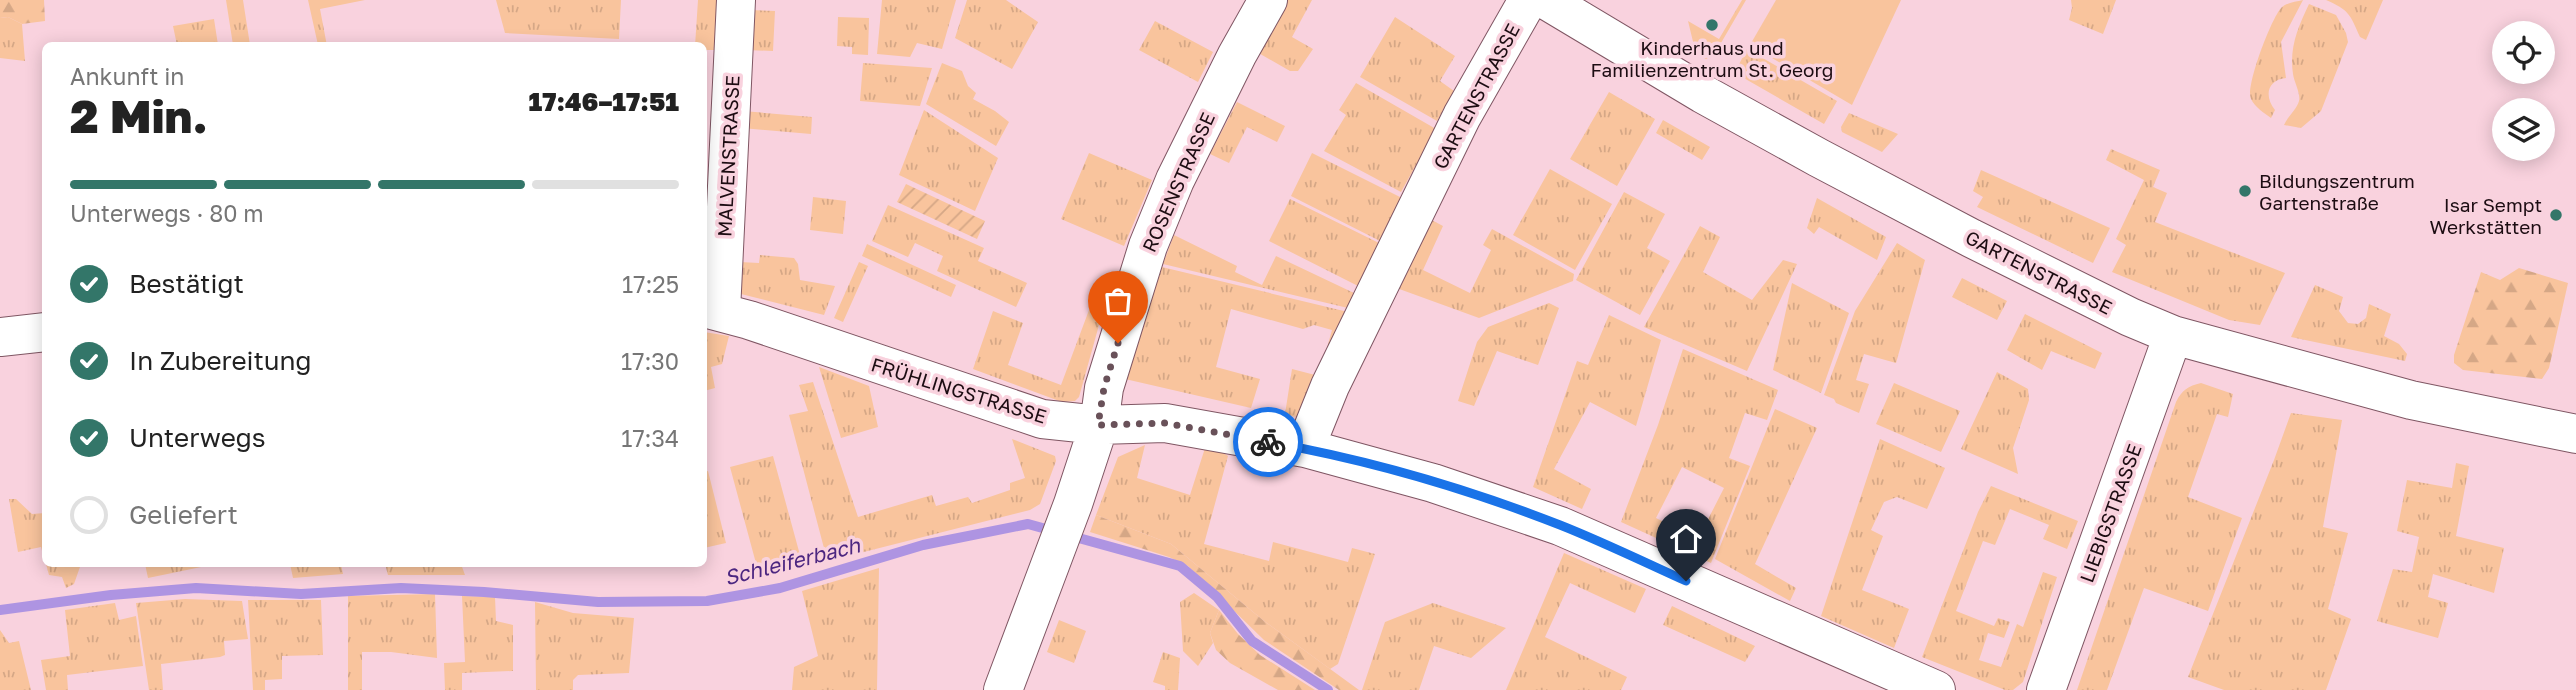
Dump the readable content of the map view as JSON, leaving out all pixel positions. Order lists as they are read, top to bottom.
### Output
{
  "streets": {
    "street": [
      "GARTENSTRASSE",
      "MALVENSTRASSE",
      "ROSENSTRASSE",
      "FRÜHLINGSTRASSE",
      "LIEBIGSTRASSE"
    ]
  },
  "crossings": [
    ["GARTENSTRASSE", "FRÜHLINGSTRASSE"],
    ["GARTENSTRASSE", "LIEBIGSTRASSE"],
    ["MALVENSTRASSE", "FRÜHLINGSTRASSE"],
    ["ROSENSTRASSE", "FRÜHLINGSTRASSE"]
  ],
  "water": ["Schleiferbach"],
  "places": ["Kinderhaus und Familienzentrum St. Georg", "Bildungszentrum Gartenstraße", "Isar Sempt Werkstätten"],
  "page": {
    "heading": ["2 Min.", "Ankunft in", "17:46–17:51"],
    "bar": "Unterwegs · 80 m",
    "list": [
      ["Bestätigt", "17:25"],
      ["In Zubereitung", "17:30"],
      ["Unterwegs", "17:34"],
      "Geliefert"
    ]
  }
}
